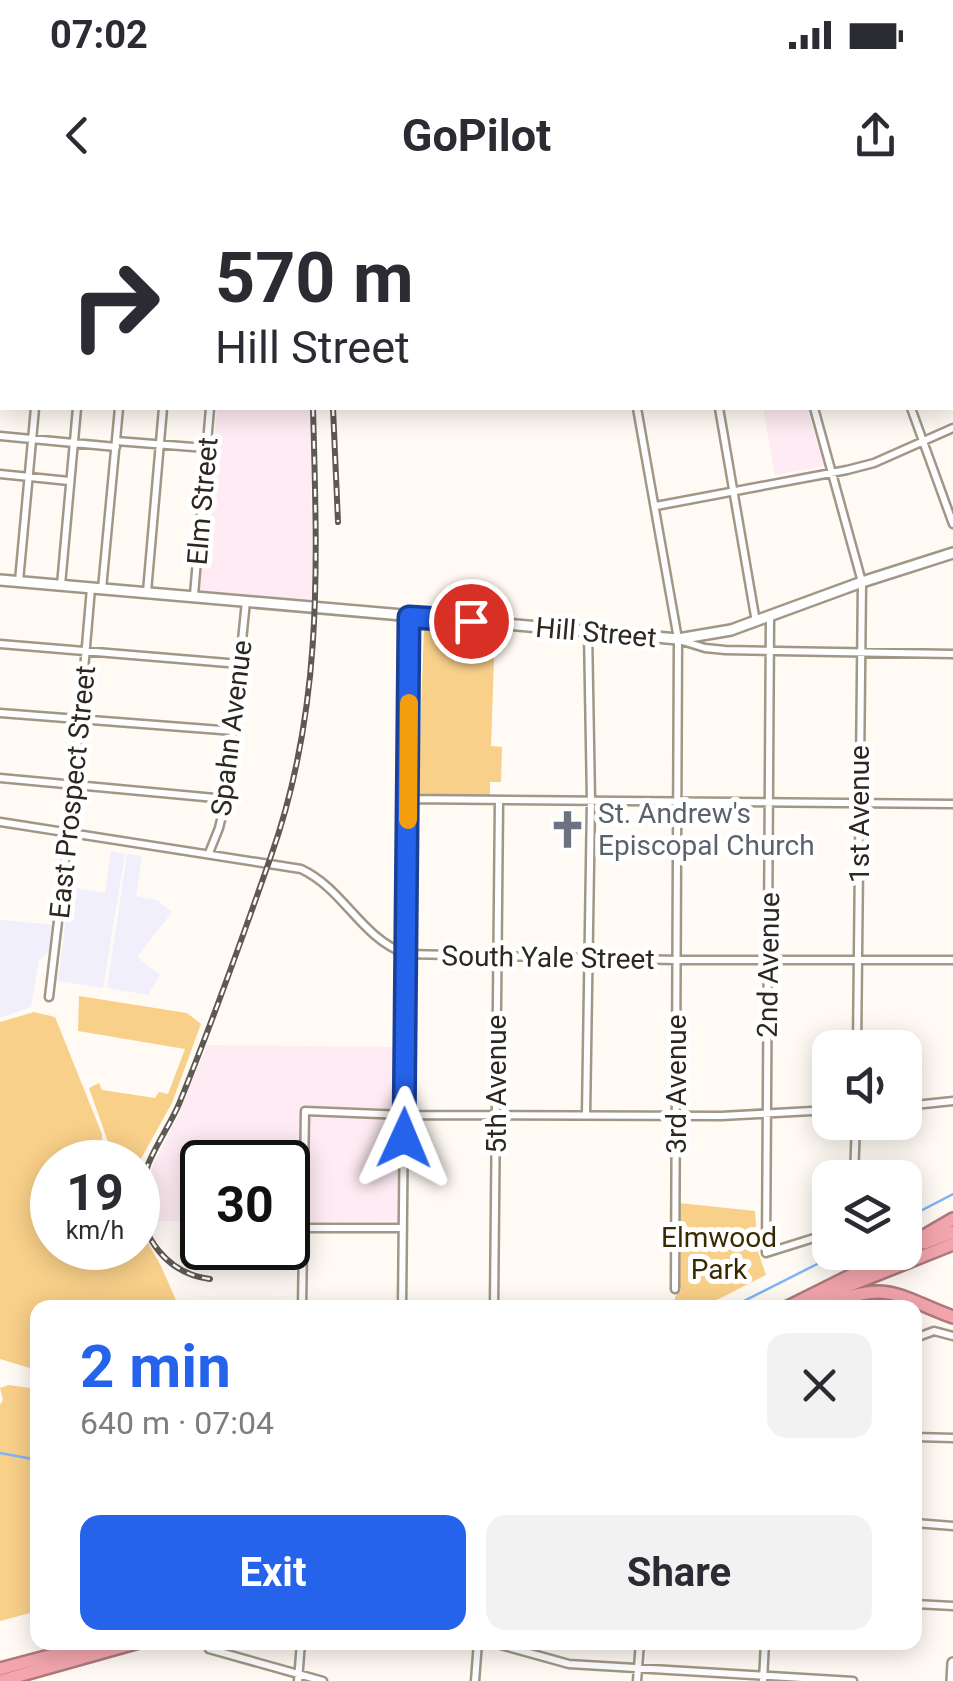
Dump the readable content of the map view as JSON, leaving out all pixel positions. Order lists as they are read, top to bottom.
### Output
{
  "streets": {
    "main road": ["Hill Street"],
    "street": [
      "Elm Street",
      "Spahn Avenue",
      "East Prospect Street",
      "1st Avenue",
      "South Yale Street",
      "2nd Avenue",
      "5th Avenue",
      "3rd Avenue"
    ]
  },
  "crossings": [
    ["Elm Street", "Hill Street"],
    ["Hill Street", "Spahn Avenue"],
    ["Hill Street", "East Prospect Street"],
    ["Hill Street", "1st Avenue"],
    ["Hill Street", "2nd Avenue"],
    ["Hill Street", "3rd Avenue"],
    ["Spahn Avenue", "South Yale Street"],
    ["East Prospect Street", "South Yale Street"],
    ["1st Avenue", "South Yale Street"],
    ["South Yale Street", "2nd Avenue"],
    ["South Yale Street", "5th Avenue"],
    ["South Yale Street", "3rd Avenue"]
  ],
  "parks": ["Elmwood Park"],
  "places": {
    "church": ["St. Andrew's Episcopal Church"]
  },
  "page": {
    "status": "07:02",
    "header": "GoPilot",
    "turn": ["570 m", "Hill Street"],
    "speed": "19 km/h",
    "limit": "30",
    "heading": ["2 min", "640 m · 07:04"],
    "buttons": ["Exit", "Share"]
  }
}
